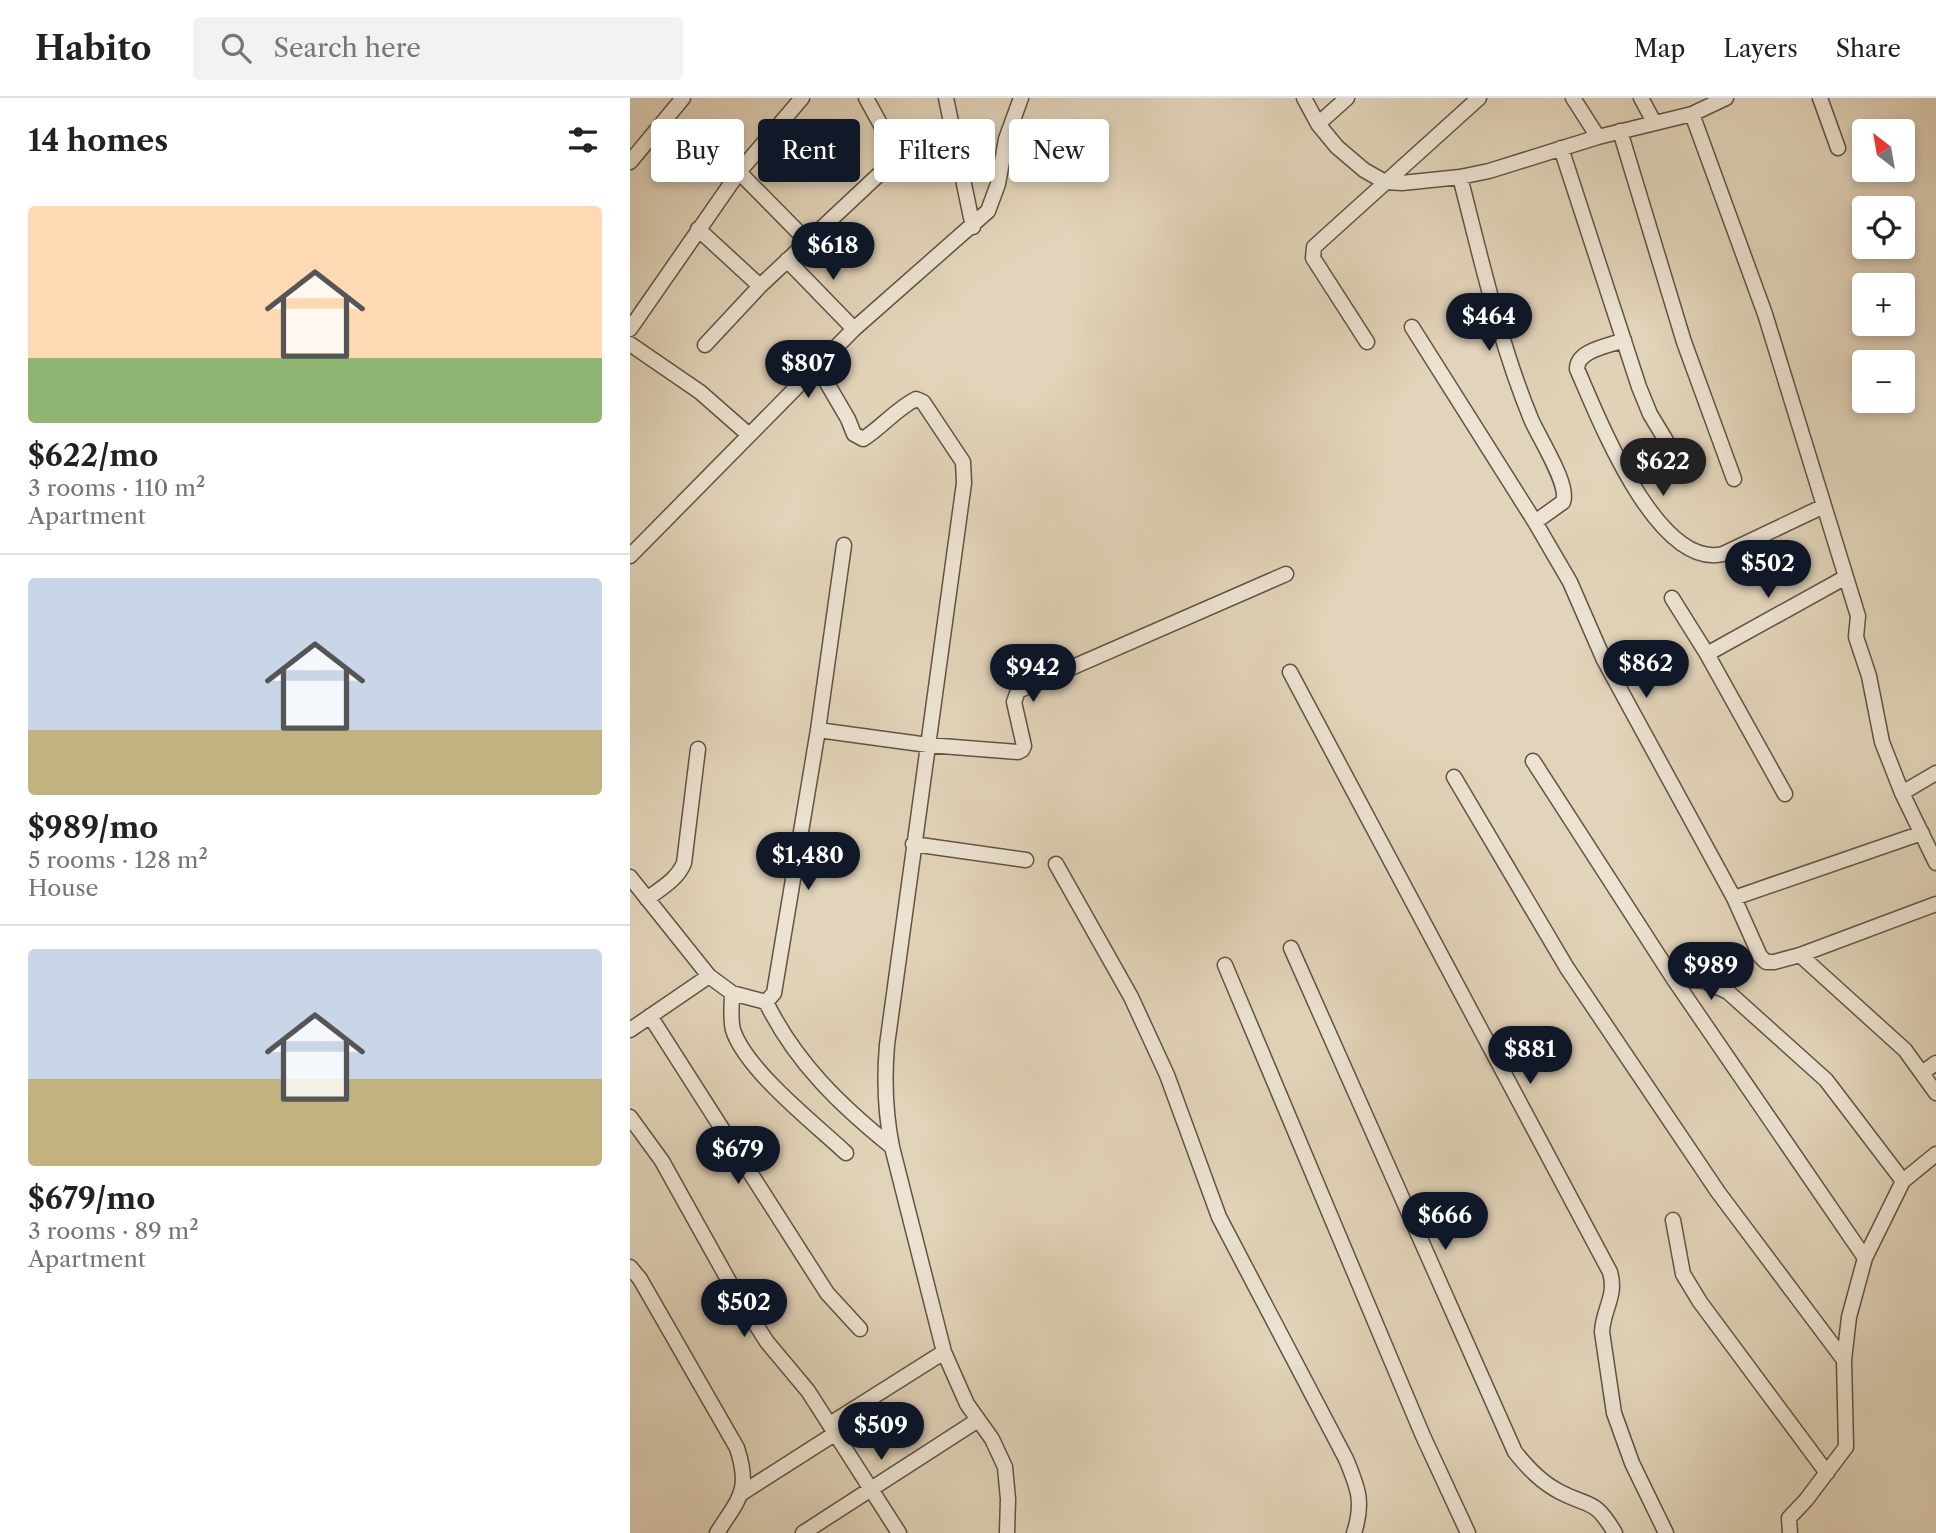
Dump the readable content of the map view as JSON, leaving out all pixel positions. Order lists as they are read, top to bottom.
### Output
{
  "north": "top left",
  "page": {
    "header": "Habito",
    "search": "Search here",
    "nav": ["Map", "Layers", "Share"],
    "heading": "14 homes",
    "map_buttons": ["+", "−"],
    "chip": [
      "Buy",
      "Rent",
      "Filters",
      "New"
    ],
    "list": [
      {
        "name": "$622/mo",
        "note": "3 rooms · 110 m² · Apartment"
      },
      {
        "name": "$989/mo",
        "note": "5 rooms · 128 m² · House"
      },
      {
        "name": "$679/mo",
        "note": "3 rooms · 89 m² · Apartment"
      }
    ],
    "price": [
      "$618",
      "$464",
      "$807",
      "$622",
      "$502",
      "$862",
      "$942",
      "$1,480",
      "$989",
      "$881",
      "$679",
      "$666",
      "$502",
      "$509"
    ]
  }
}
